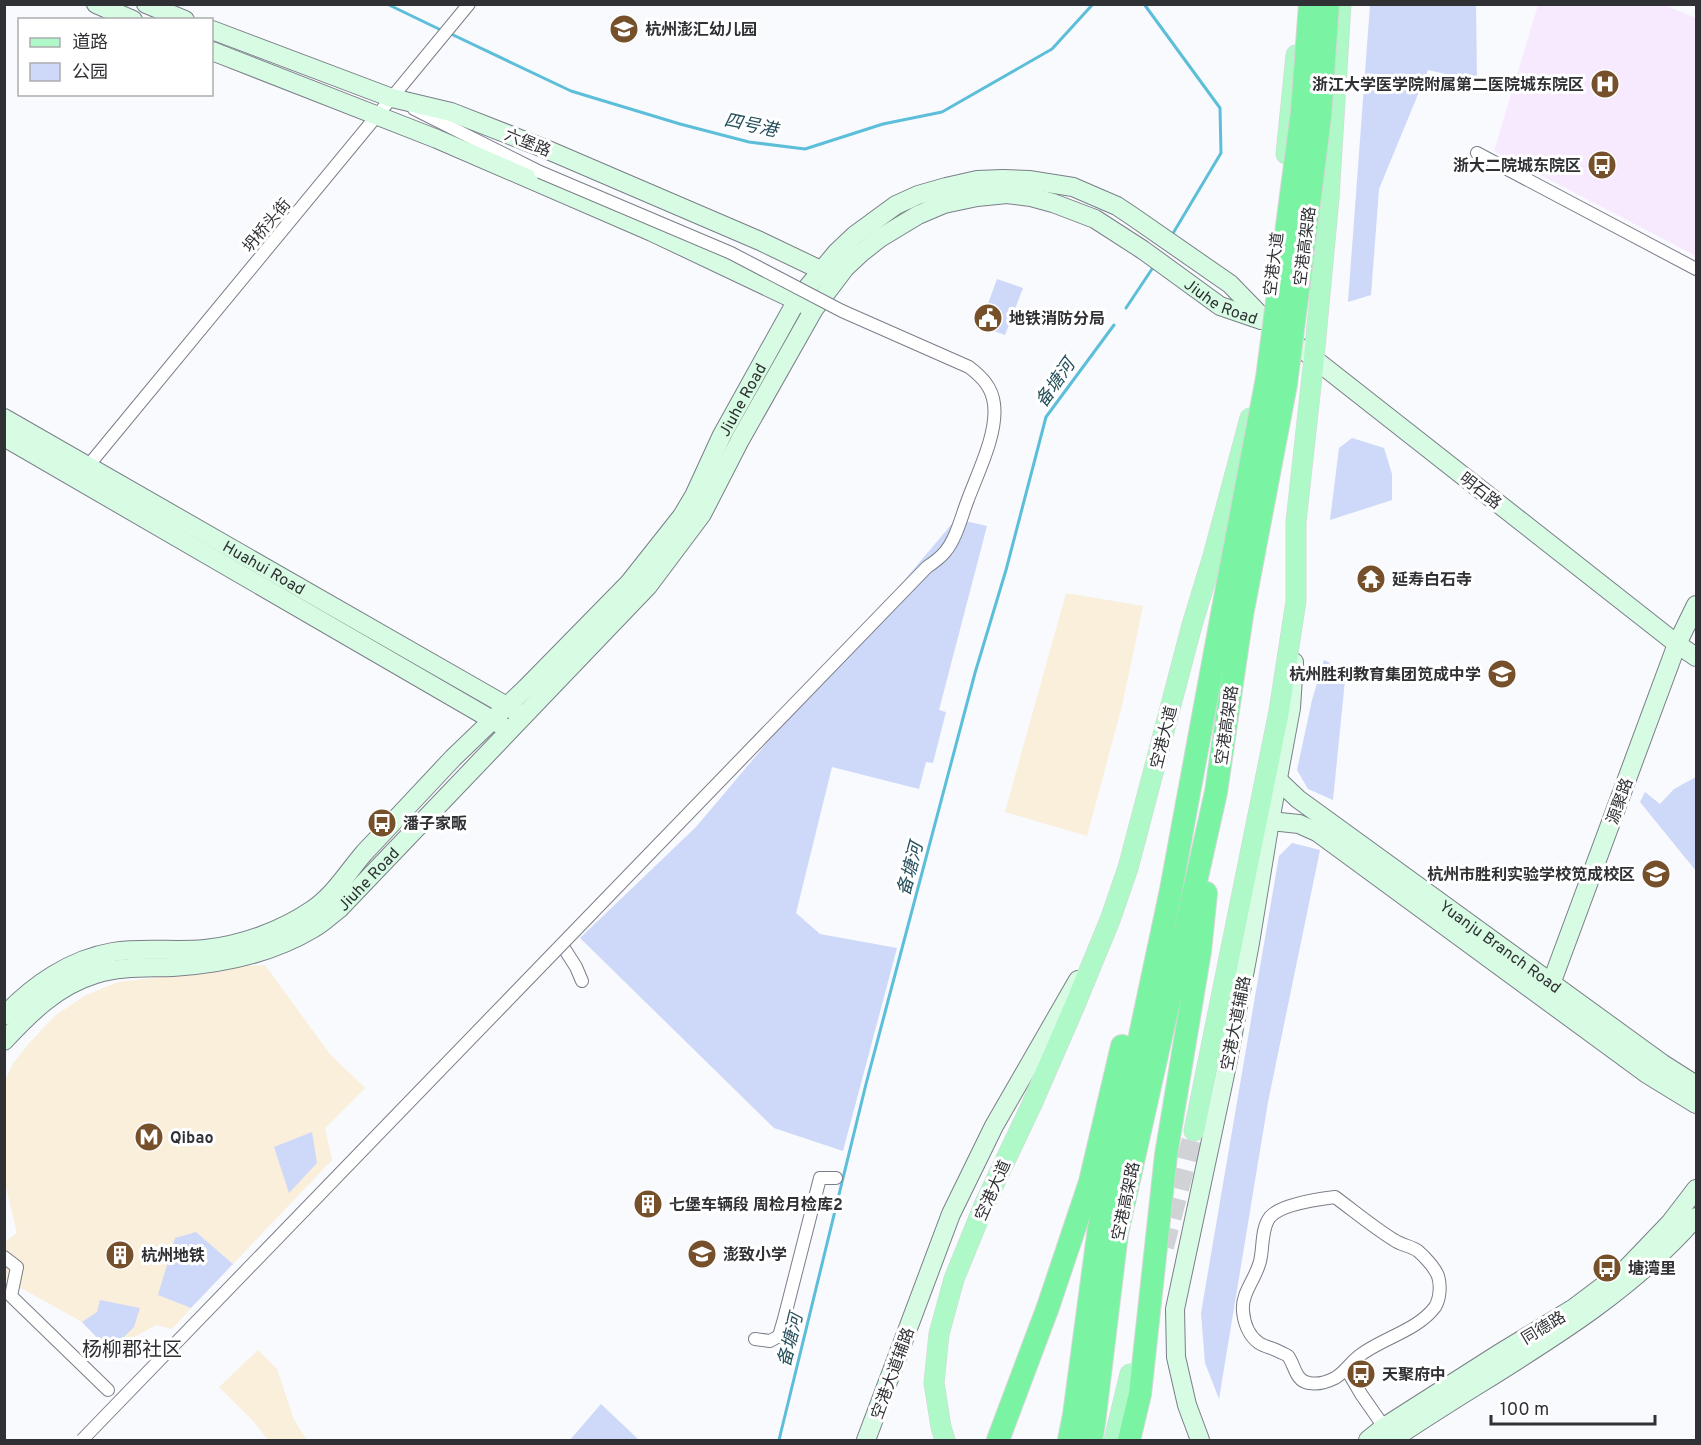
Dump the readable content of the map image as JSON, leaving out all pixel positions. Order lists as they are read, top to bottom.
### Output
{
  "streets": {
    "highway": ["空港高架路"],
    "main road": ["空港大道"],
    "street": [
      "六堡路",
      "坍桥头街",
      "Jiuhe Road",
      "明石路",
      "Huahui Road",
      "源聚路",
      "Yuanju Branch Road",
      "空港大道辅路",
      "同德路"
    ]
  },
  "crossings": [
    ["六堡路", "坍桥头街"],
    ["六堡路", "Jiuhe Road"],
    ["坍桥头街", "Huahui Road"],
    ["空港大道", "Jiuhe Road"],
    ["空港大道", "明石路"],
    ["空港大道", "空港大道辅路"],
    ["Jiuhe Road", "明石路"],
    ["Jiuhe Road", "Huahui Road"],
    ["明石路", "源聚路"],
    ["源聚路", "Yuanju Branch Road"],
    ["Yuanju Branch Road", "空港大道辅路"]
  ],
  "districts": ["杨柳郡社区"],
  "water": ["四号港", "备塘河"],
  "places": {
    "school or university": [
      "杭州澎汇幼儿园",
      "杭州胜利教育集团笕成中学",
      "杭州市胜利实验学校笕成校区",
      "澎致小学"
    ],
    "hospital": ["浙江大学医学院附属第二医院城东院区"],
    "bus stop": [
      "浙大二院城东院区",
      "潘子家畈",
      "塘湾里",
      "天聚府中"
    ],
    "public building": ["地铁消防分局"],
    "temple": ["延寿白石寺"],
    "metro station": ["Qibao"],
    "building": ["七堡车辆段 周检月检库2", "杭州地铁"]
  },
  "legend": ["道路", "公园"],
  "scale_bar": "100 m"
}
